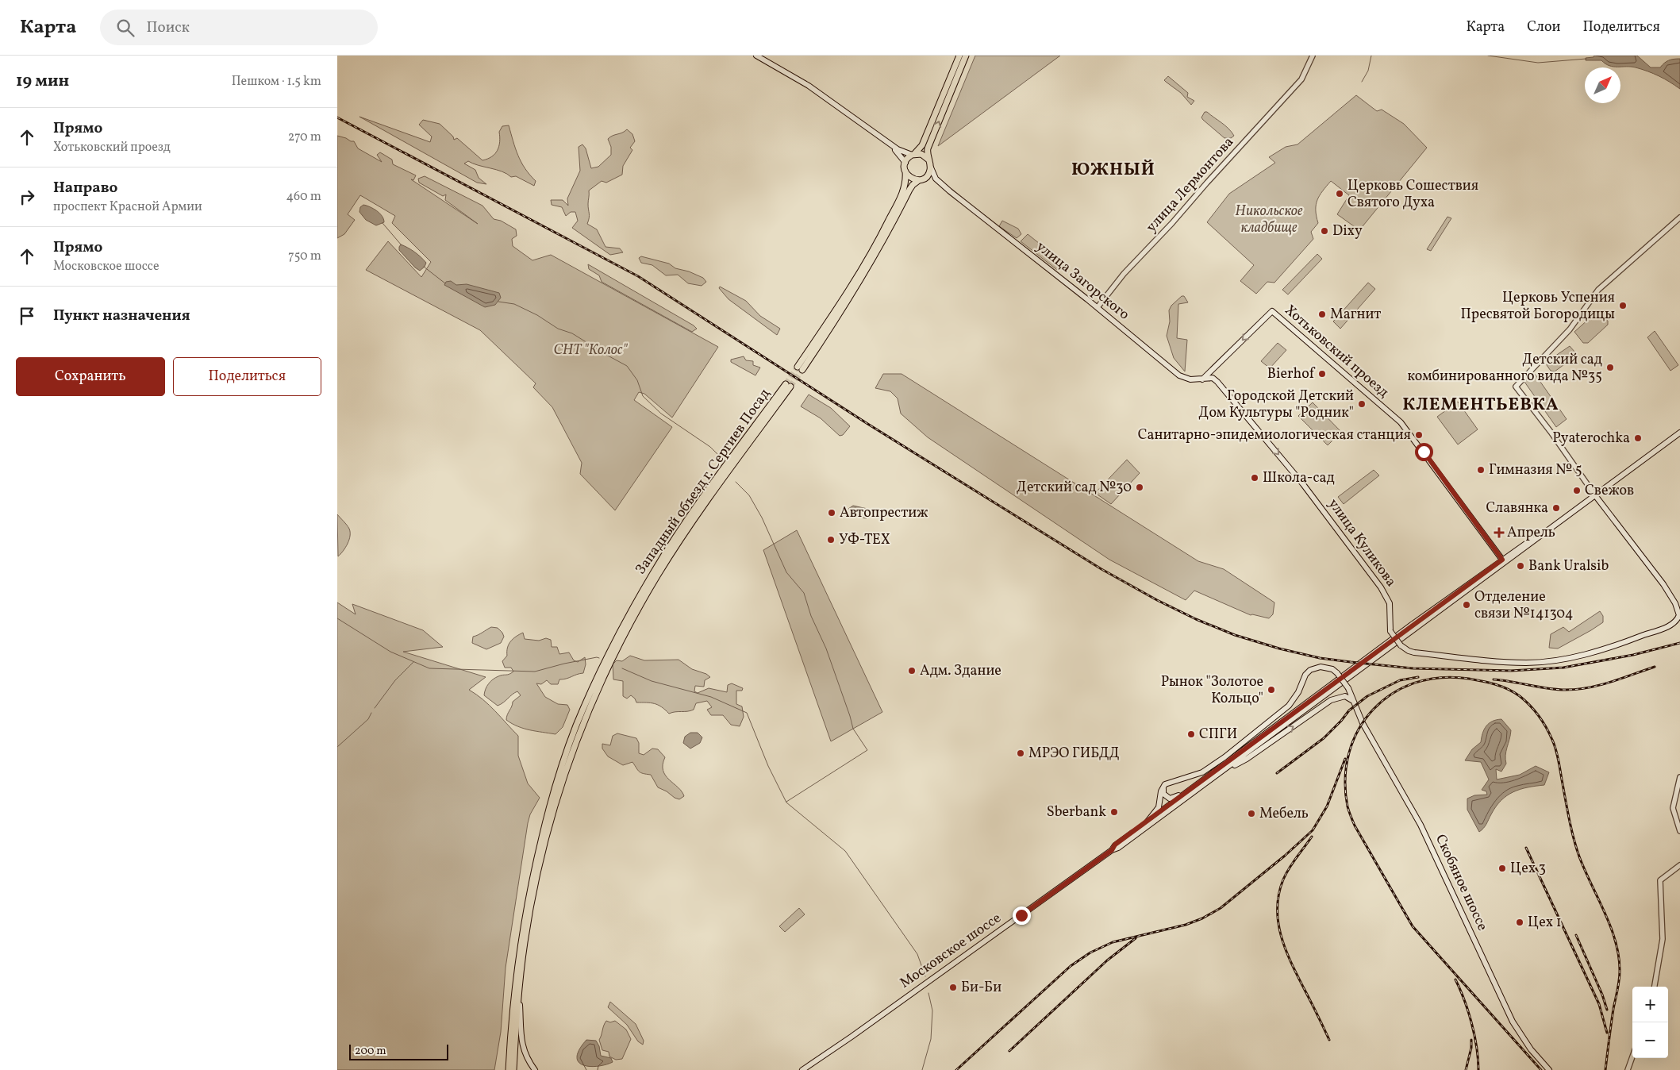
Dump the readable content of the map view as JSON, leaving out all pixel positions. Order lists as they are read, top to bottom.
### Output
{
  "streets": {
    "main road": [
      "улица Загорского",
      "Хотьковский проезд",
      "Западный объезд г. Сергиев Посад",
      "улица Куликова",
      "Скобяное шоссе",
      "Московское шоссе"
    ],
    "street": ["улица Лермонтова"]
  },
  "crossings": [
    ["улица Лермонтова", "улица Загорского"],
    ["улица Загорского", "Хотьковский проезд"],
    ["улица Загорского", "улица Куликова"],
    ["Хотьковский проезд", "улица Куликова"],
    ["Скобяное шоссе", "Московское шоссе"]
  ],
  "districts": ["ЮЖНЫЙ", "КЛЕМЕНТЬЕВКА"],
  "parks": ["Никольское кладбище", "СНТ \"Колос\""],
  "places": {
    "other": [
      "Церковь Сошествия Святого Духа",
      "Dixy",
      "Церковь Успения Пресвятой Богородицы",
      "Магнит",
      "Детский сад комбинированного вида №35",
      "Bierhof",
      "Городской Детский Дом Культуры \"Родник\"",
      "Санитарно-эпидемиологическая станция",
      "Pyaterochka",
      "Гимназия № 5",
      "Школа-сад",
      "Детский сад №30",
      "Свежов",
      "Славянка",
      "Автопрестиж",
      "УФ-ТЕХ",
      "Bank Uralsib",
      "Отделение связи №141304",
      "Адм. Здание",
      "Рынок \"Золотое Кольцо\"",
      "СПГИ",
      "МРЭО ГИБДД",
      "Sberbank",
      "Мебель",
      "Цех 3",
      "Цех 1",
      "Би-Би"
    ],
    "health": ["Апрель"]
  },
  "scale_bar": "200 m",
  "north": "top right",
  "page": {
    "header": "Карта",
    "search": "Поиск",
    "nav": ["Карта", "Слои", "Поделиться"],
    "heading": ["19 мин", "Пешком · 1.5 km"],
    "list": [
      ["Прямо", "Хотьковский проезд", "270 m"],
      ["Направо", "проспект Красной Армии", "460 m"],
      ["Прямо", "Московское шоссе", "750 m"],
      "Пункт назначения"
    ],
    "buttons": ["Сохранить", "Поделиться"],
    "map_buttons": ["+", "−"],
    "scale": "200 m"
  }
}
